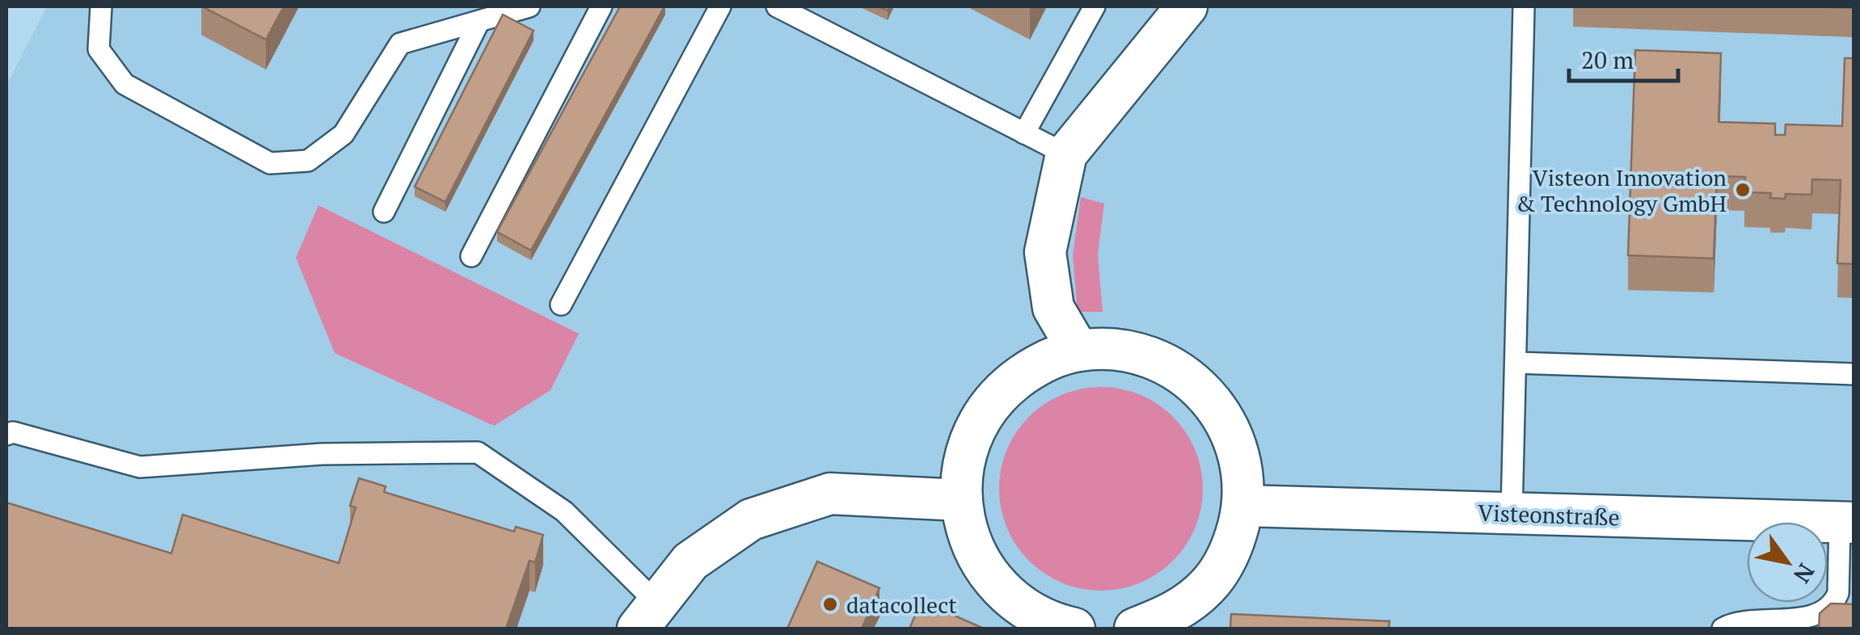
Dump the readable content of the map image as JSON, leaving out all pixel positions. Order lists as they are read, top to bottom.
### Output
{
  "streets": {
    "street": ["Visteonstraße"]
  },
  "places": ["Visteon Innovation & Technology GmbH", "datacollect"],
  "scale_bar": "20 m",
  "north": "bottom right"
}
